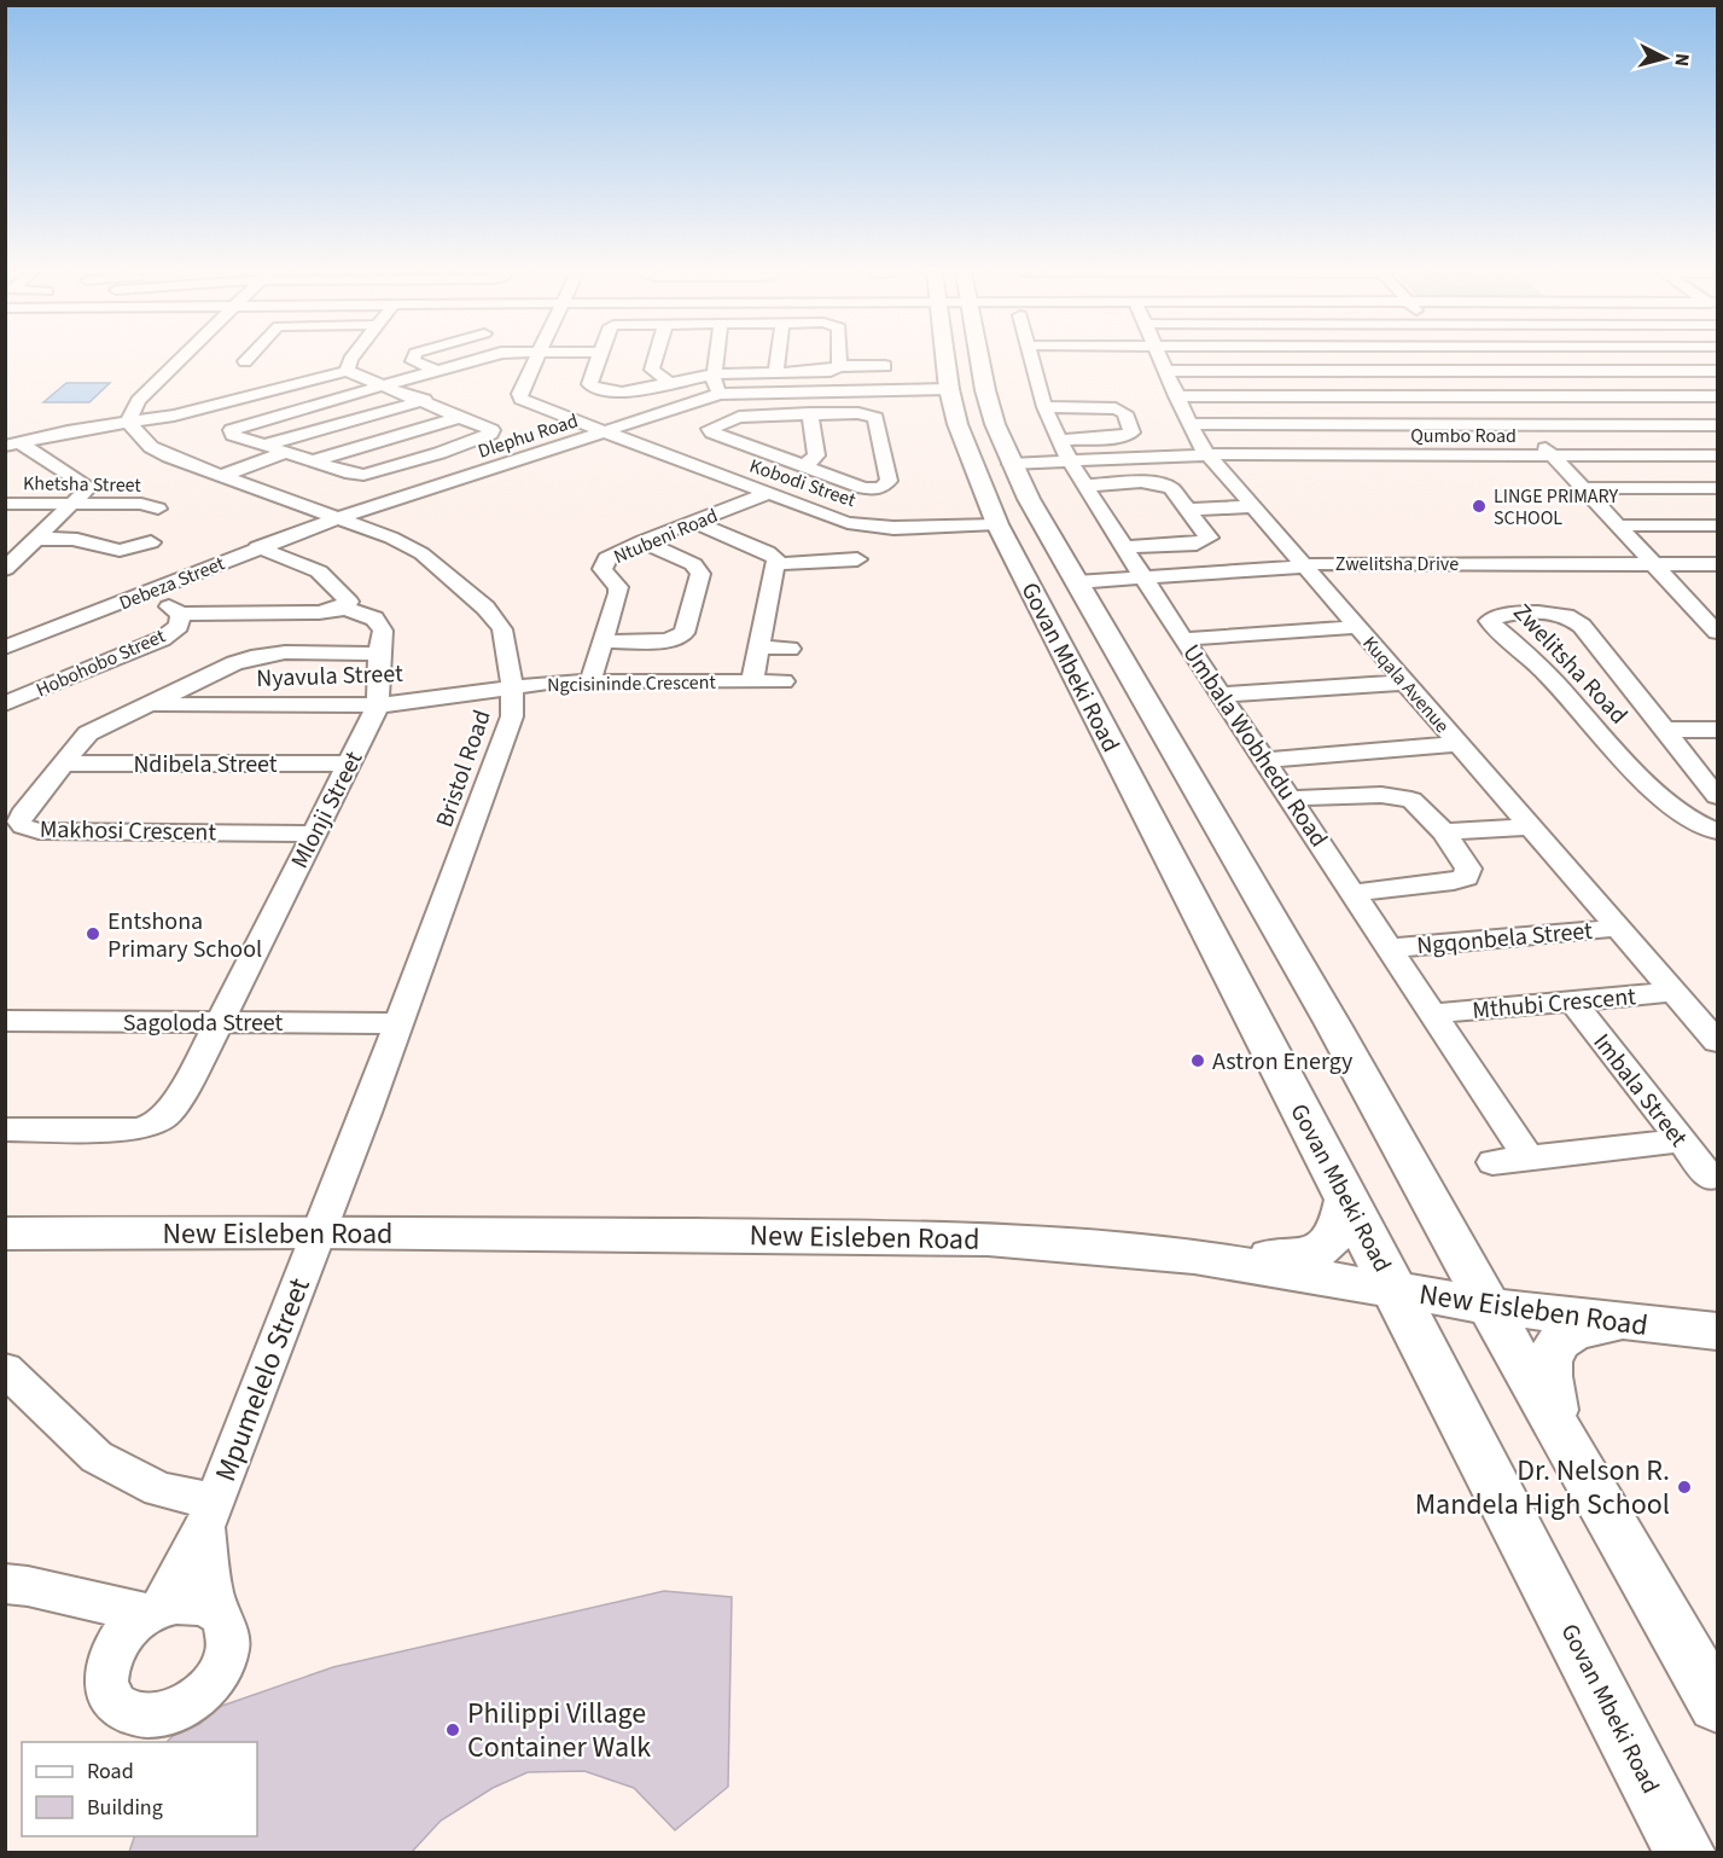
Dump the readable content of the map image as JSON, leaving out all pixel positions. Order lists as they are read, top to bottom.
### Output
{
  "streets": {
    "main road": ["Govan Mbeki Road", "New Eisleben Road"],
    "street": [
      "Dlephu Road",
      "Qumbo Road",
      "Kobodi Street",
      "Khetsha Street",
      "Ntubeni Road",
      "Zwelitsha Drive",
      "Debeza Street",
      "Hobohobo Street",
      "Zwelitsha Road",
      "Nyavula Street",
      "Ngcisininde Crescent",
      "Kuqala Avenue",
      "Umbala Wobhedu Road",
      "Ndibela Street",
      "Bristol Road",
      "Mlonji Street",
      "Makhosi Crescent",
      "Ngqonbela Street",
      "Mthubi Crescent",
      "Sagoloda Street",
      "Imbala Street",
      "Mpumelelo Street"
    ]
  },
  "crossings": [
    ["Dlephu Road", "Kobodi Street"],
    ["Dlephu Road", "Debeza Street"],
    ["Dlephu Road", "Govan Mbeki Road"],
    ["Dlephu Road", "Bristol Road"],
    ["Qumbo Road", "Govan Mbeki Road"],
    ["Qumbo Road", "Kuqala Avenue"],
    ["Qumbo Road", "Umbala Wobhedu Road"],
    ["Kobodi Street", "Ntubeni Road"],
    ["Kobodi Street", "Govan Mbeki Road"],
    ["Ntubeni Road", "Ngcisininde Crescent"],
    ["Zwelitsha Drive", "Govan Mbeki Road"],
    ["Zwelitsha Drive", "Kuqala Avenue"],
    ["Zwelitsha Drive", "Umbala Wobhedu Road"],
    ["Debeza Street", "Hobohobo Street"],
    ["Debeza Street", "Bristol Road"],
    ["Govan Mbeki Road", "New Eisleben Road"],
    ["Nyavula Street", "Ngcisininde Crescent"],
    ["Nyavula Street", "Bristol Road"],
    ["Nyavula Street", "Mlonji Street"],
    ["Nyavula Street", "Makhosi Crescent"],
    ["Ngcisininde Crescent", "Bristol Road"],
    ["Kuqala Avenue", "Ngqonbela Street"],
    ["Kuqala Avenue", "Mthubi Crescent"],
    ["Umbala Wobhedu Road", "Ngqonbela Street"],
    ["Umbala Wobhedu Road", "Mthubi Crescent"],
    ["Ndibela Street", "Mlonji Street"],
    ["Ndibela Street", "Makhosi Crescent"],
    ["Bristol Road", "Sagoloda Street"],
    ["Bristol Road", "New Eisleben Road"],
    ["Bristol Road", "Mpumelelo Street"],
    ["Mlonji Street", "Makhosi Crescent"],
    ["Mlonji Street", "Sagoloda Street"],
    ["Mthubi Crescent", "Imbala Street"],
    ["New Eisleben Road", "Mpumelelo Street"]
  ],
  "places": [
    "LINGE PRIMARY SCHOOL",
    "Entshona Primary School",
    "Astron Energy",
    "Dr. Nelson R. Mandela High School",
    "Philippi Village Container Walk"
  ],
  "legend": ["Road", "Building"],
  "north": "right"
}
